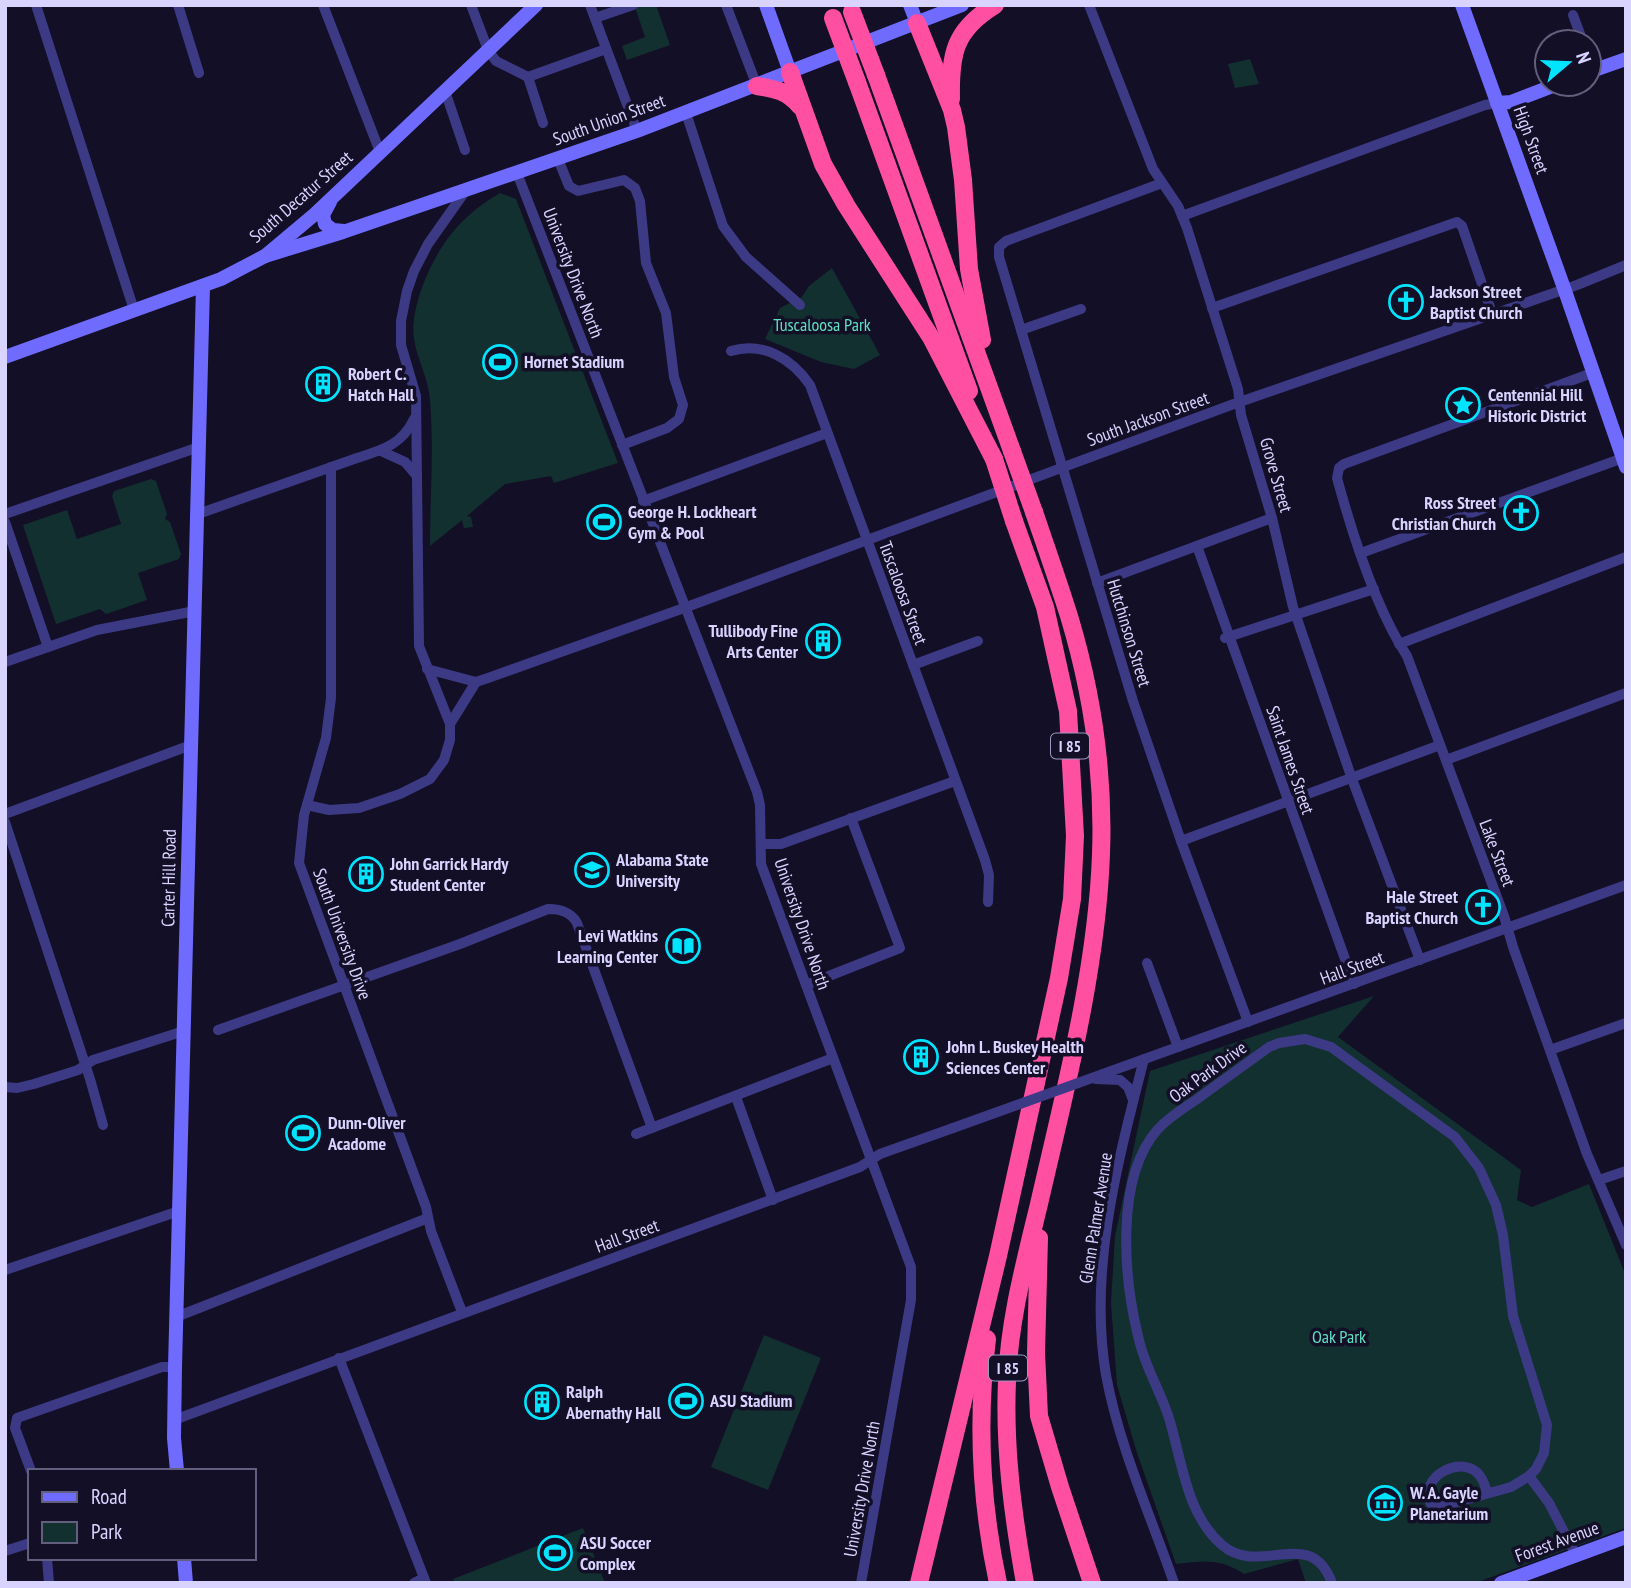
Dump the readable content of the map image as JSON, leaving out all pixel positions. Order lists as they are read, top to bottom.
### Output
{
  "streets": {
    "highway": ["I 85"],
    "main road": [
      "South Union Street",
      "High Street",
      "South Decatur Street",
      "Carter Hill Road",
      "Forest Avenue"
    ],
    "street": [
      "University Drive North",
      "South Jackson Street",
      "Grove Street",
      "Tuscaloosa Street",
      "Hutchinson Street",
      "Saint James Street",
      "Lake Street",
      "South University Drive",
      "Hall Street",
      "Oak Park Drive",
      "Glenn Palmer Avenue"
    ]
  },
  "crossings": [
    ["South Union Street", "South Decatur Street"],
    ["South Union Street", "University Drive North"],
    ["High Street", "South Jackson Street"],
    ["High Street", "Lake Street"],
    ["South Decatur Street", "Carter Hill Road"],
    ["University Drive North", "South Jackson Street"],
    ["University Drive North", "Hall Street"],
    ["South Jackson Street", "Grove Street"],
    ["South Jackson Street", "Tuscaloosa Street"],
    ["South Jackson Street", "Hutchinson Street"],
    ["Grove Street", "Hutchinson Street"],
    ["Grove Street", "Hall Street"],
    ["Hutchinson Street", "Hall Street"],
    ["Saint James Street", "Hall Street"],
    ["Lake Street", "Hall Street"],
    ["Carter Hill Road", "Hall Street"],
    ["South University Drive", "Hall Street"],
    ["Hall Street", "Glenn Palmer Avenue"]
  ],
  "parks": ["Tuscaloosa Park", "Oak Park"],
  "places": {
    "church": ["Jackson Street Baptist Church", "Ross Street Christian Church", "Hale Street Baptist Church"],
    "sports": [
      "Hornet Stadium",
      "George H. Lockheart Gym & Pool",
      "Dunn-Oliver Acadome",
      "ASU Stadium",
      "ASU Soccer Complex"
    ],
    "building": [
      "Robert C. Hatch Hall",
      "Tullibody Fine Arts Center",
      "John Garrick Hardy Student Center",
      "John L. Buskey Health Sciences Center",
      "Ralph Abernathy Hall"
    ],
    "place": ["Centennial Hill Historic District"],
    "school or university": ["Alabama State University"],
    "library": ["Levi Watkins Learning Center"],
    "museum": ["W. A. Gayle Planetarium"]
  },
  "legend": ["Road", "Park"],
  "north": "right"
}
